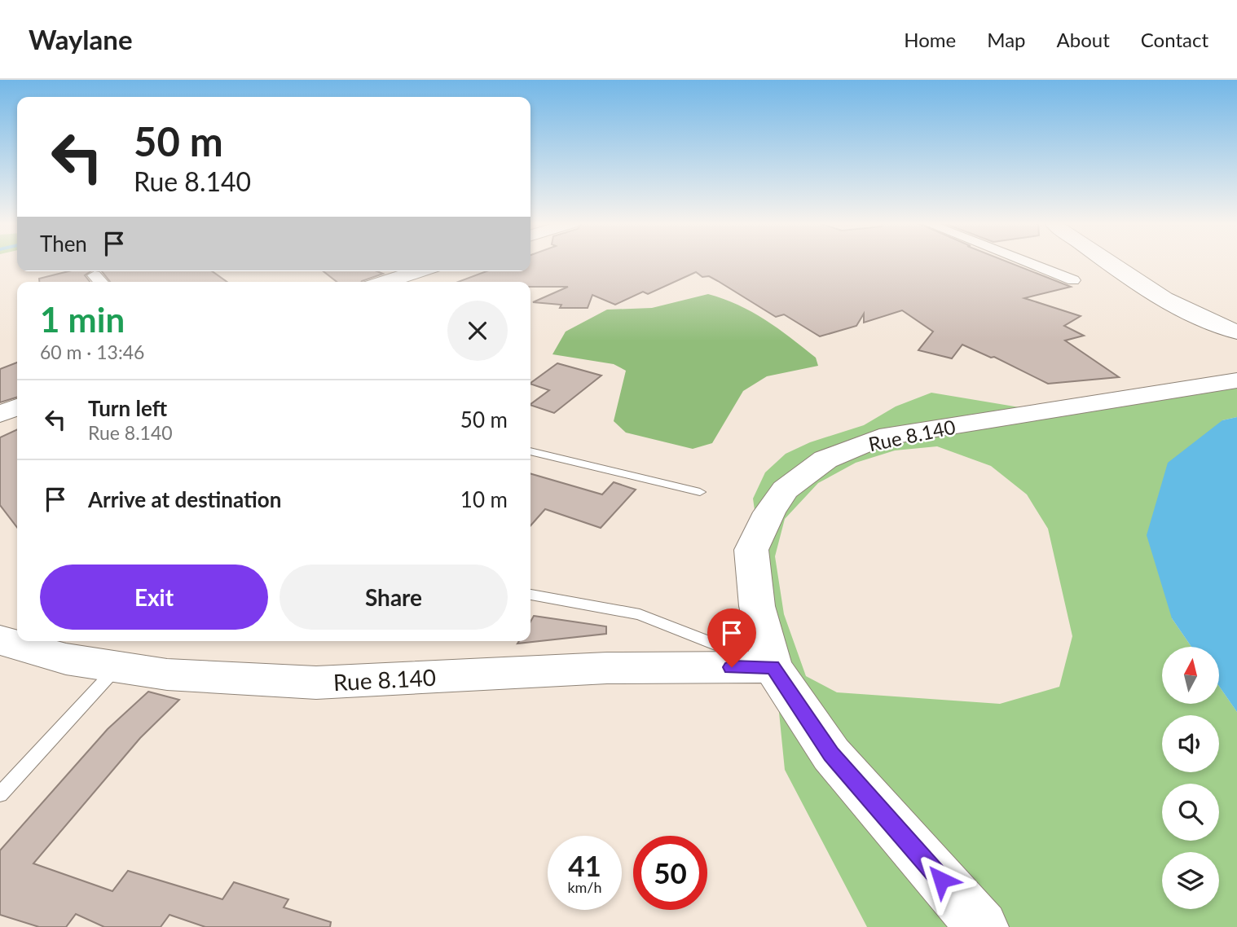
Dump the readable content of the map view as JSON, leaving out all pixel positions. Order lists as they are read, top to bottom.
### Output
{
  "streets": {
    "main road": ["Rue 8.140"]
  },
  "north": "top",
  "page": {
    "header": "Waylane",
    "nav": [
      "Home",
      "Map",
      "About",
      "Contact"
    ],
    "turn": ["50 m", "Rue 8.140"],
    "then": "Then",
    "heading": ["1 min", "60 m · 13:46"],
    "list": [
      {
        "name": "Turn left",
        "note": "Rue 8.140",
        "value": "50 m"
      },
      {
        "name": "Arrive at destination",
        "value": "10 m"
      }
    ],
    "buttons": ["Exit", "Share"],
    "speed": "41 km/h",
    "limit": "50"
  }
}
